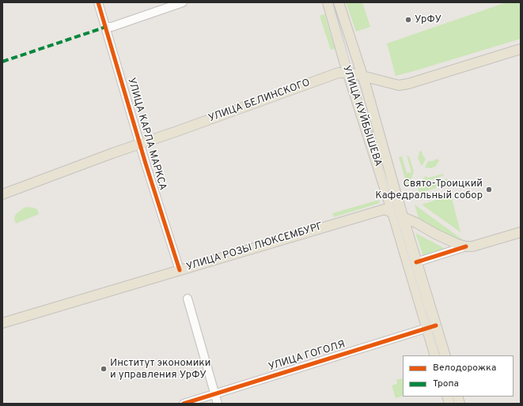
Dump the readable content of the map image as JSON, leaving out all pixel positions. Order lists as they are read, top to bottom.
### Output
{
  "streets": {
    "main road": ["УЛИЦА БЕЛИНСКОГО", "УЛИЦА КУЙБЫШЕВА", "УЛИЦА РОЗЫ ЛЮКСЕМБУРГ"],
    "street": ["УЛИЦА КАРЛА МАРКСА", "УЛИЦА ГОГОЛЯ"]
  },
  "crossings": [
    ["УЛИЦА БЕЛИНСКОГО", "УЛИЦА КУЙБЫШЕВА"],
    ["УЛИЦА БЕЛИНСКОГО", "УЛИЦА КАРЛА МАРКСА"],
    ["УЛИЦА КУЙБЫШЕВА", "УЛИЦА РОЗЫ ЛЮКСЕМБУРГ"],
    ["УЛИЦА КУЙБЫШЕВА", "УЛИЦА ГОГОЛЯ"],
    ["УЛИЦА КАРЛА МАРКСА", "УЛИЦА РОЗЫ ЛЮКСЕМБУРГ"]
  ],
  "places": ["УрФУ", "Свято-Троицкий Кафедральный собор", "Институт экономики и управления УрФУ"],
  "legend": ["Велодорожка", "Тропа"]
}
